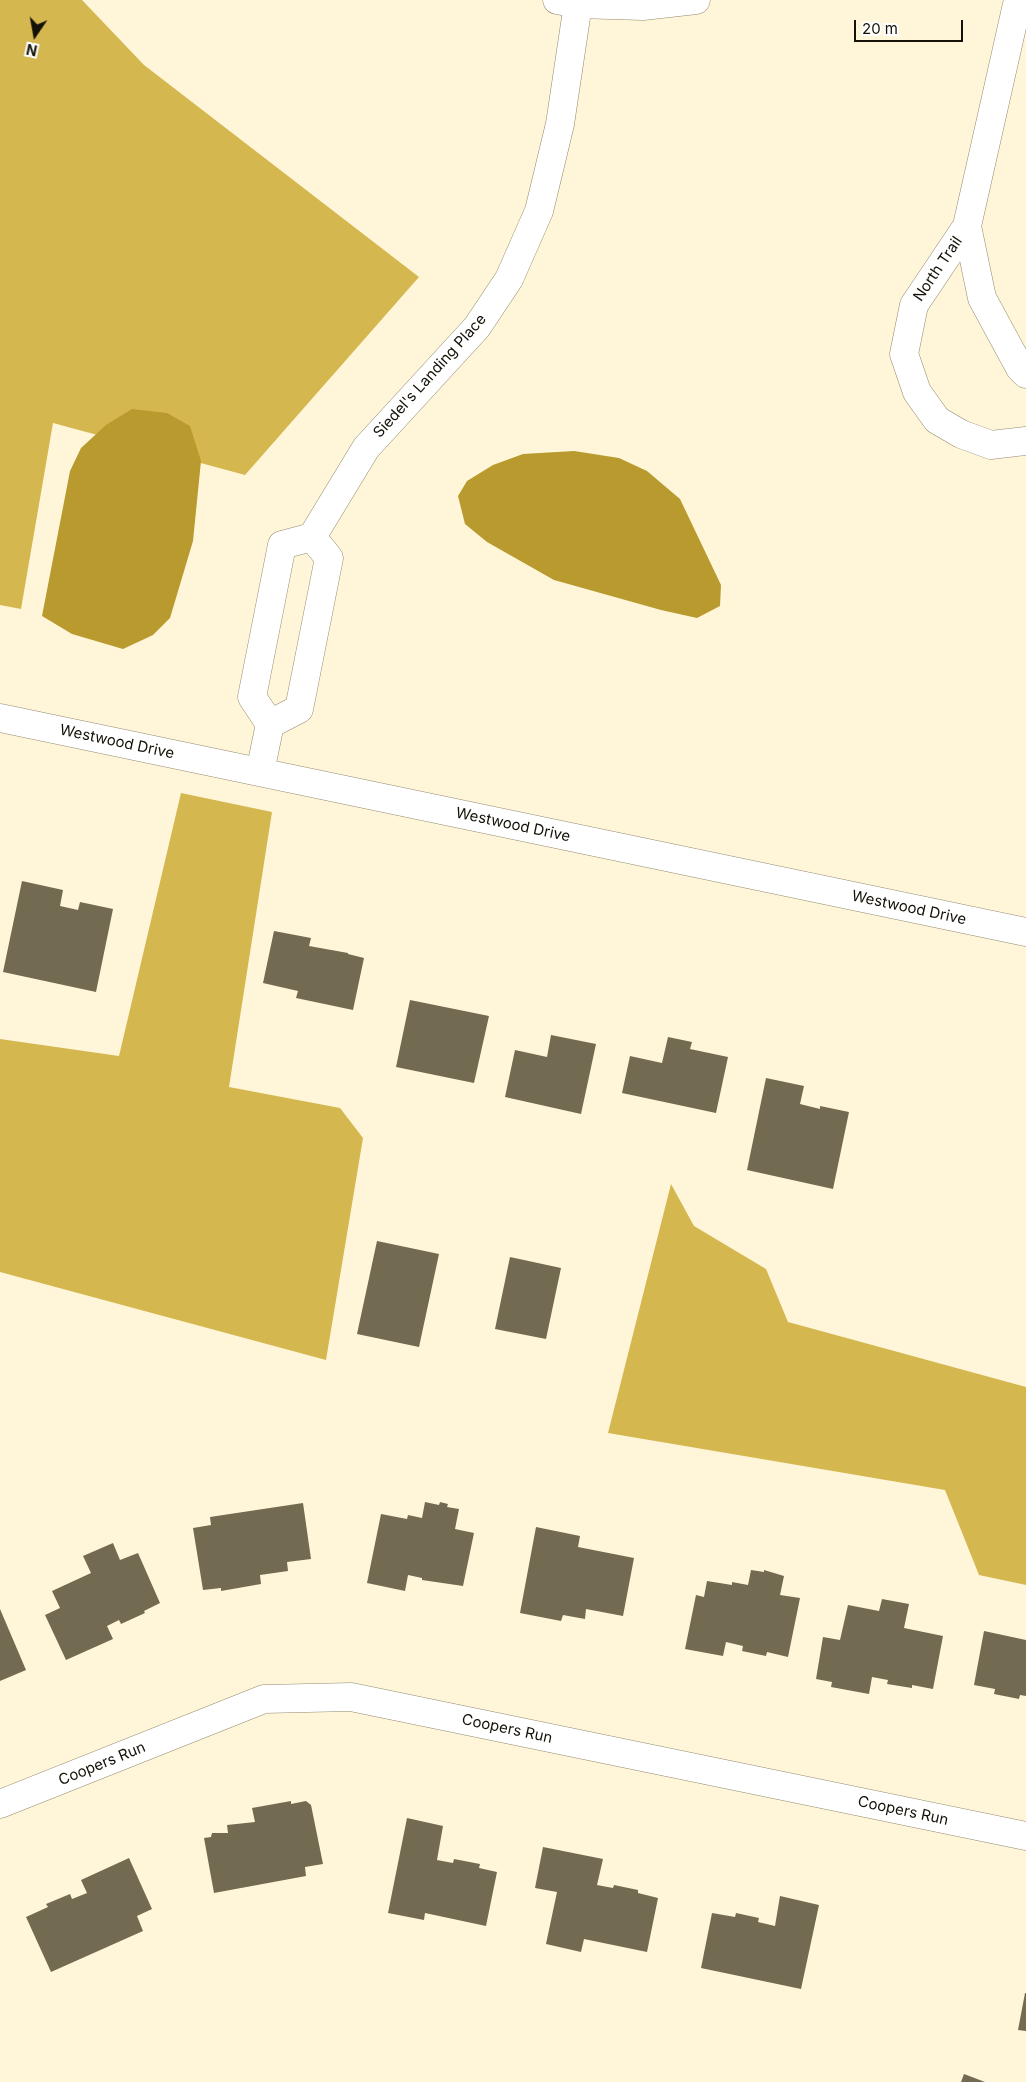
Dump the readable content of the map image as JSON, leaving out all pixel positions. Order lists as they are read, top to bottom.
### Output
{
  "streets": {
    "street": [
      "North Trail",
      "Siedel's Landing Place",
      "Westwood Drive",
      "Coopers Run"
    ]
  },
  "scale_bar": "20 m",
  "north": "bottom"
}
